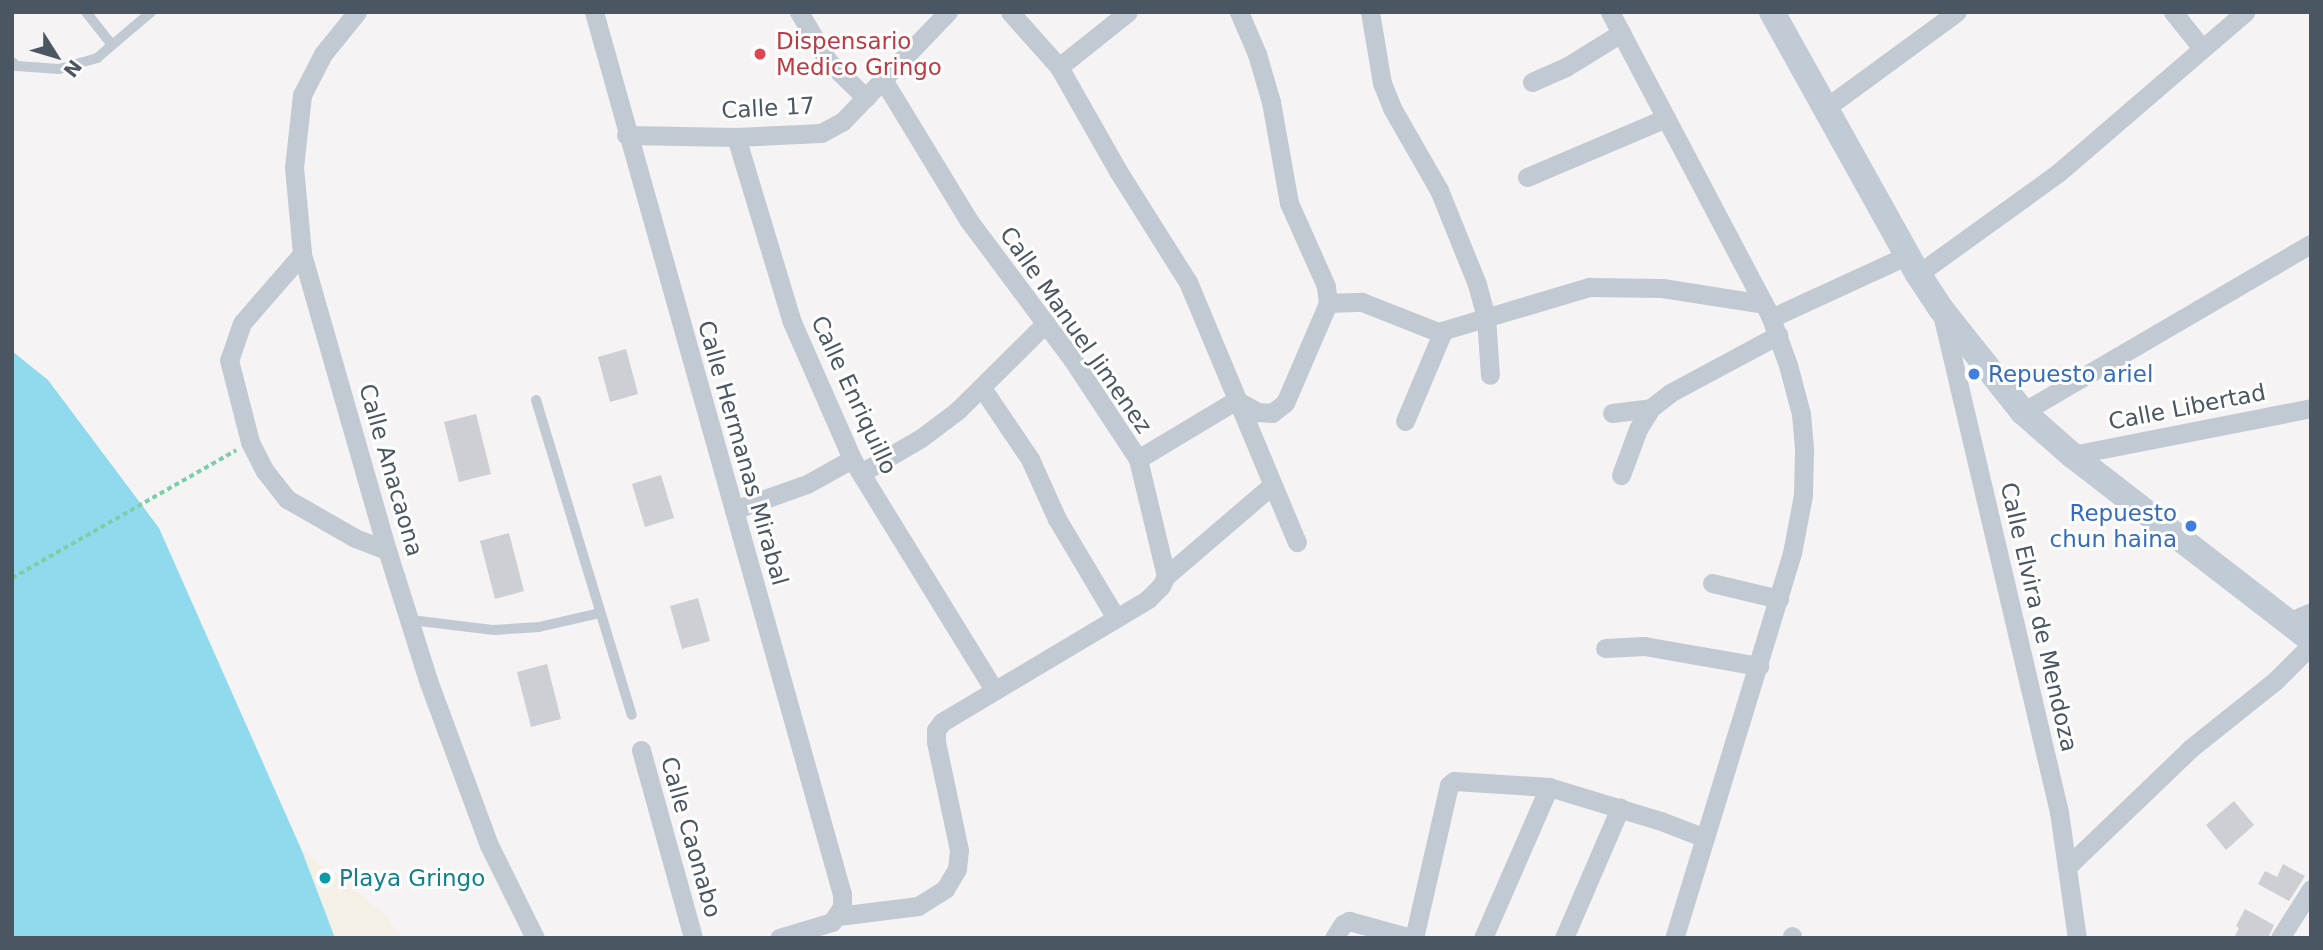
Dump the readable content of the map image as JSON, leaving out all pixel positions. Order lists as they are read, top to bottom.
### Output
{
  "streets": {
    "street": [
      "Calle 17",
      "Calle Manuel Jimenez",
      "Calle Enriquillo",
      "Calle Libertad",
      "Calle Hermanas Mirabal",
      "Calle Anacaona",
      "Calle Elvira de Mendoza",
      "Calle Caonabo"
    ]
  },
  "crossings": [
    ["Calle 17", "Calle Manuel Jimenez"],
    ["Calle 17", "Calle Enriquillo"],
    ["Calle 17", "Calle Hermanas Mirabal"]
  ],
  "places": [
    "Dispensario Medico Gringo",
    "Repuesto ariel",
    "Repuesto chun haina",
    "Playa Gringo"
  ],
  "north": "bottom right"
}
